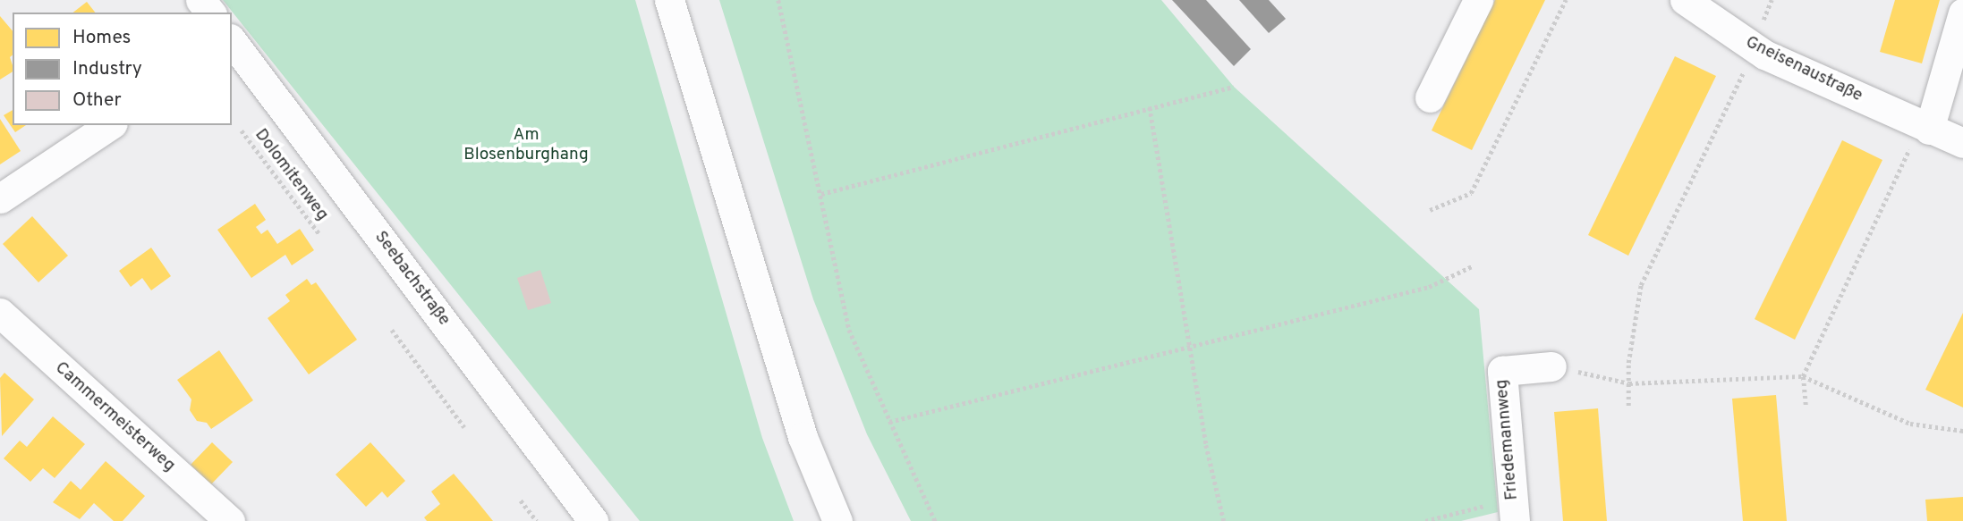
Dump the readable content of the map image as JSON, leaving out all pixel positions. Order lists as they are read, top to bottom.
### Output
{
  "streets": {
    "street": [
      "Gneisenaustraße",
      "Seebachstraße",
      "Cammermeisterweg",
      "Friedemannweg"
    ],
    "path": ["Dolomitenweg"]
  },
  "parks": ["Am Blosenburghang"],
  "legend": ["Homes", "Industry", "Other"]
}
